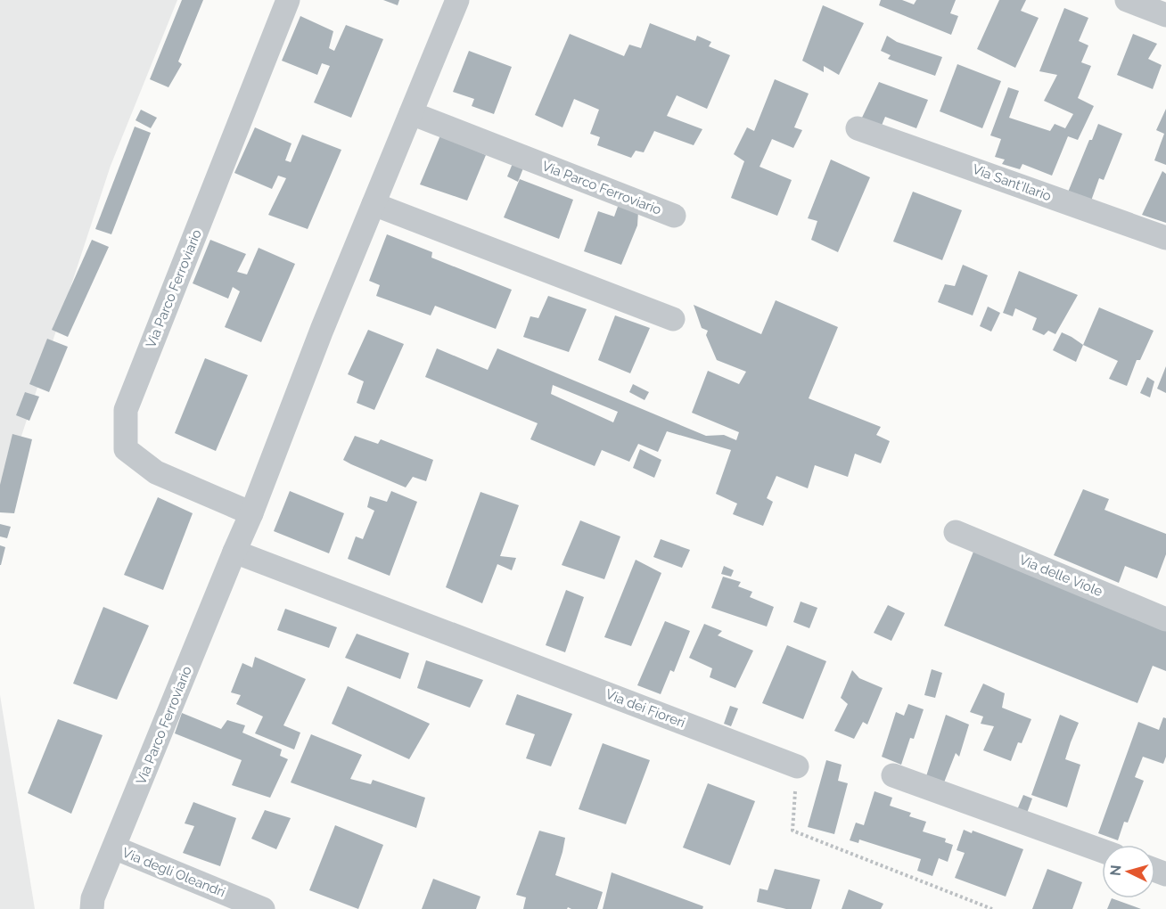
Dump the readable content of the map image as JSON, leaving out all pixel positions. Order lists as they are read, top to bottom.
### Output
{
  "streets": {
    "street": [
      "Via Sant'Ilario",
      "Via Parco Ferroviario",
      "Via delle Viole",
      "Via dei Fioreri",
      "Via degli Oleandri"
    ]
  },
  "crossings": [
    ["Via Parco Ferroviario", "Via dei Fioreri"],
    ["Via Parco Ferroviario", "Via degli Oleandri"]
  ],
  "north": "left"
}
